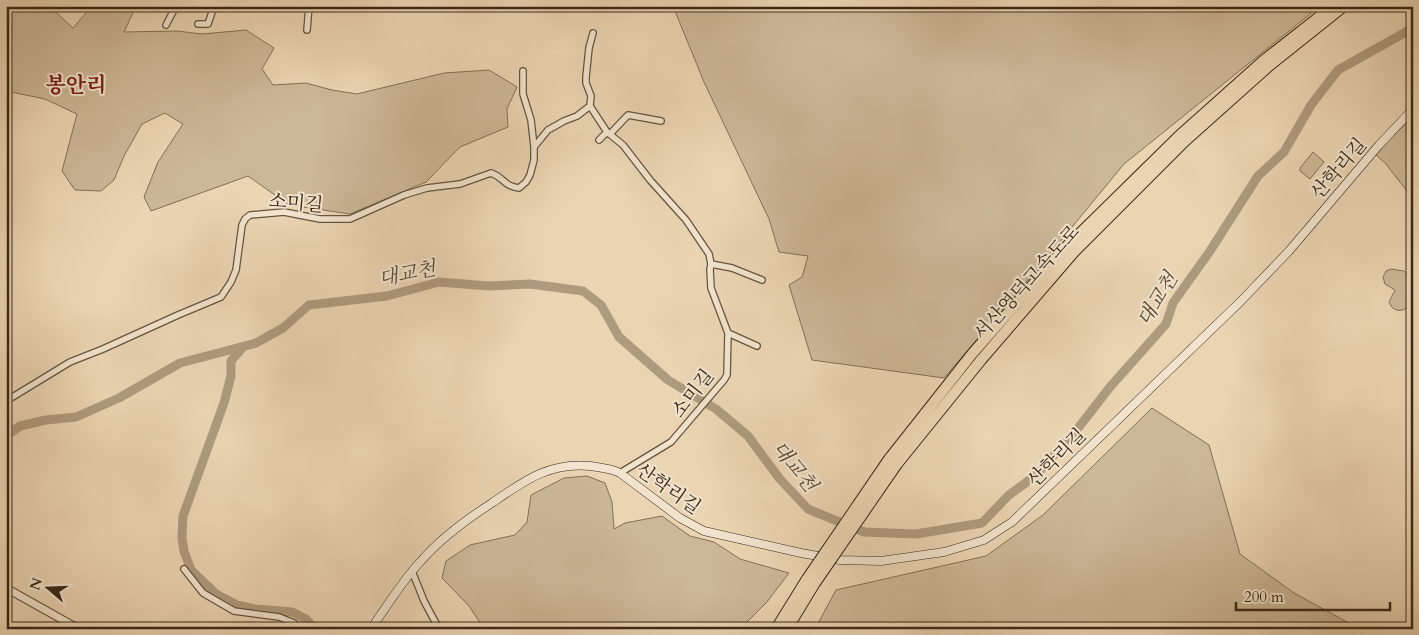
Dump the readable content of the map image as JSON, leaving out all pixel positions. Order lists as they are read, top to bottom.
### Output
{
  "streets": {
    "highway": ["서산영덕고속도로"],
    "main road": ["산학리길"],
    "street": ["소미길"]
  },
  "crossings": [
    ["산학리길", "소미길"]
  ],
  "districts": ["봉안리"],
  "water": ["대교천"],
  "scale_bar": "200 m",
  "north": "left"
}
